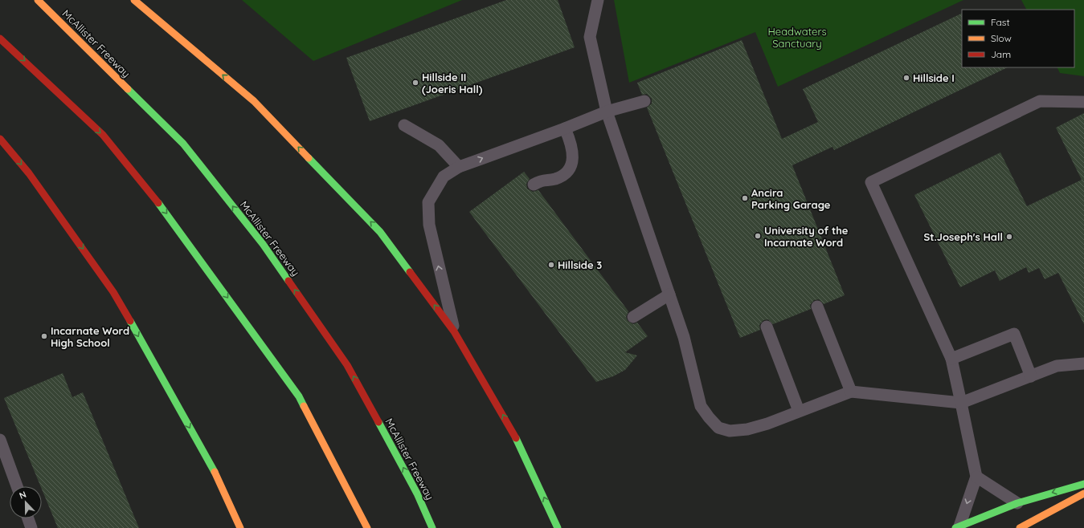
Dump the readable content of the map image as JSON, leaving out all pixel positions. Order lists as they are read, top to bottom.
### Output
{
  "streets": {
    "main road": ["McAllister Freeway"]
  },
  "parks": ["Headwaters Sanctuary"],
  "places": [
    "Hillside I",
    "Hillside II (Joeris Hall)",
    "Ancira Parking Garage",
    "University of the Incarnate Word",
    "St.Joseph's Hall",
    "Hillside 3",
    "Incarnate Word High School"
  ],
  "legend": ["Fast", "Slow", "Jam"],
  "north": "top"
}
